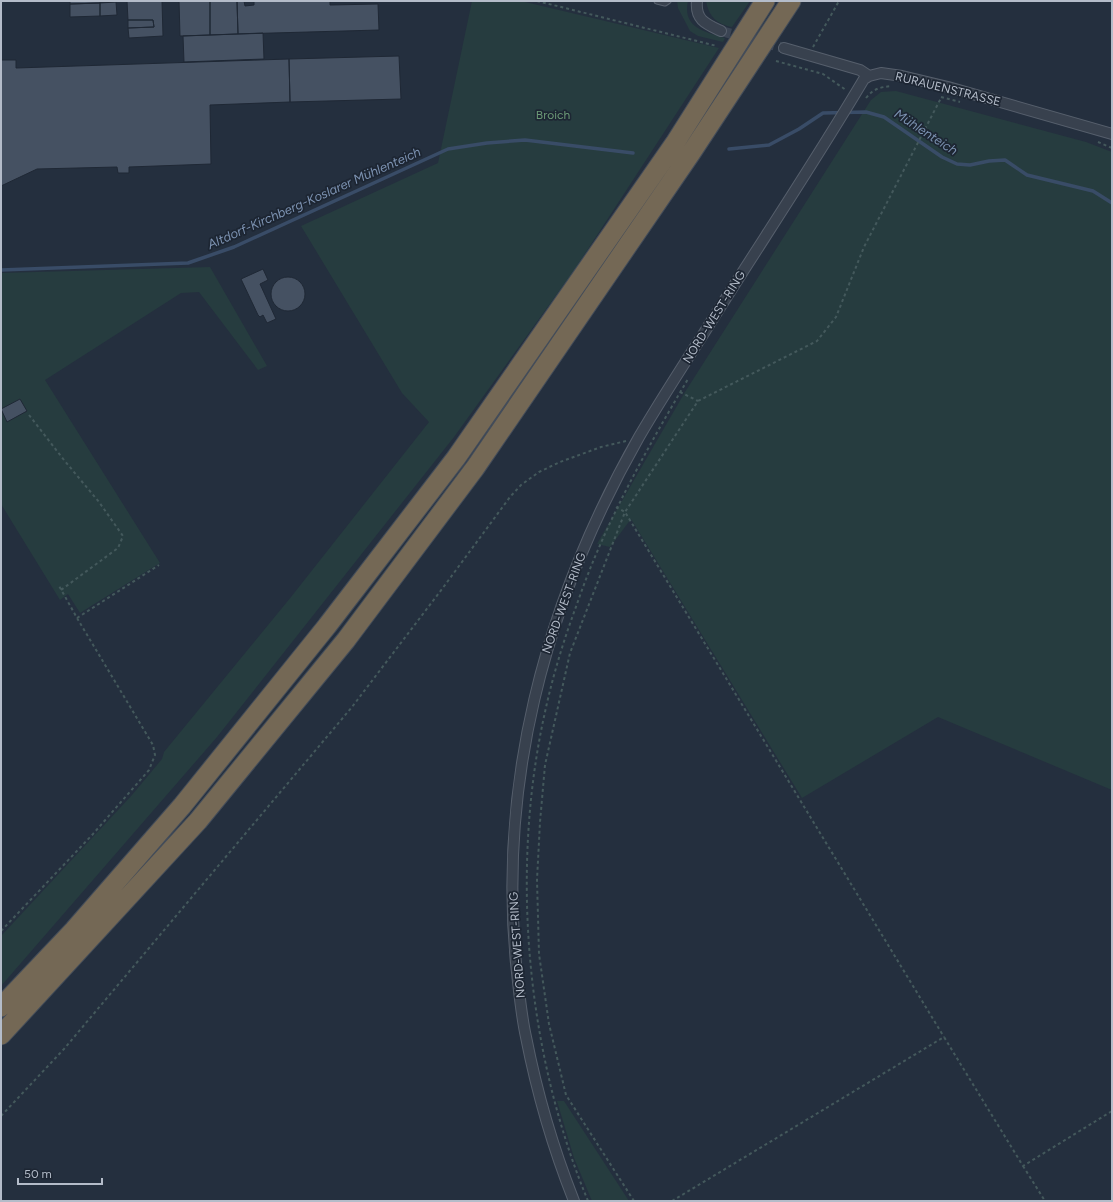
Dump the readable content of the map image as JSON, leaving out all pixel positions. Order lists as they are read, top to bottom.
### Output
{
  "streets": {
    "street": ["RURAUENSTRASSE", "NORD-WEST-RING"]
  },
  "crossings": [
    ["RURAUENSTRASSE", "NORD-WEST-RING"]
  ],
  "water": ["Mühlenteich", "Altdorf-Kirchberg-Koslarer Mühlenteich"],
  "parks": ["Broich"],
  "scale_bar": "50 m"
}
